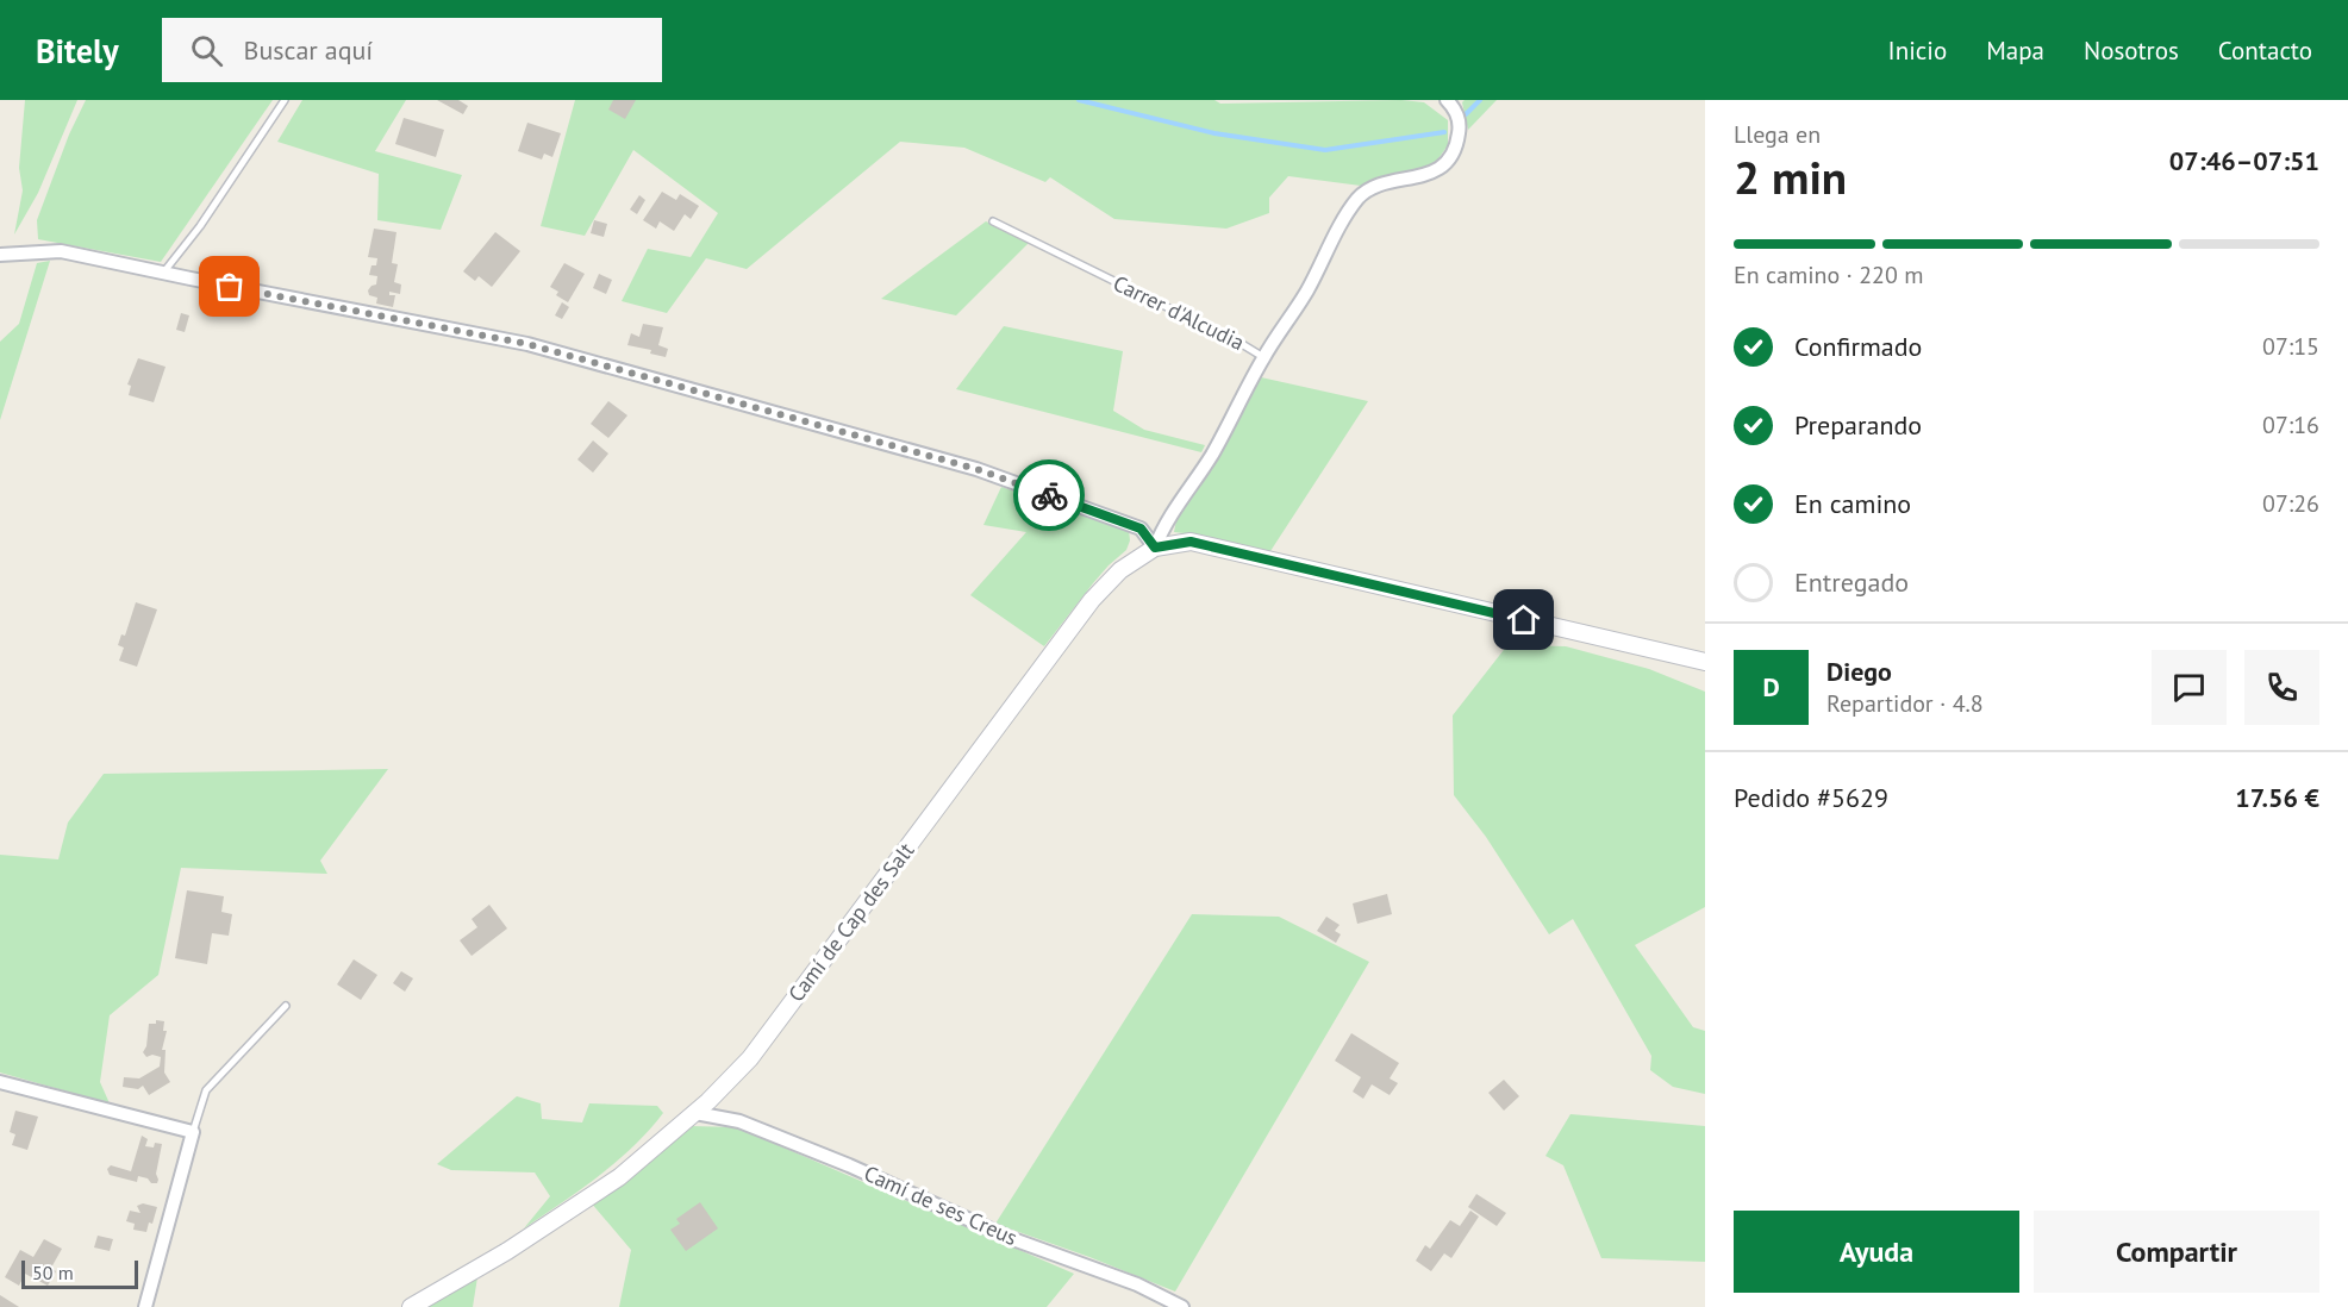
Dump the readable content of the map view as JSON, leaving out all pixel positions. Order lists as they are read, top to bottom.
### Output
{
  "streets": {
    "street": ["Carrer d'Alcudia", "Camí de Cap des Salt", "Camí de ses Creus"]
  },
  "crossings": [
    ["Carrer d'Alcudia", "Camí de Cap des Salt"],
    ["Camí de Cap des Salt", "Camí de ses Creus"]
  ],
  "scale_bar": "50 m",
  "page": {
    "header": "Bitely",
    "search": "Buscar aquí",
    "nav": [
      "Inicio",
      "Mapa",
      "Nosotros",
      "Contacto"
    ],
    "heading": ["2 min", "Llega en", "07:46–07:51"],
    "panel": [
      "Diego",
      "Repartidor · 4.8",
      "Pedido #5629",
      "17.56 €"
    ],
    "bar": "En camino · 220 m",
    "list": [
      ["Confirmado", "07:15"],
      ["Preparando", "07:16"],
      ["En camino", "07:26"],
      "Entregado"
    ],
    "round": "D",
    "buttons": ["Ayuda", "Compartir"],
    "scale": "50 m"
  }
}
